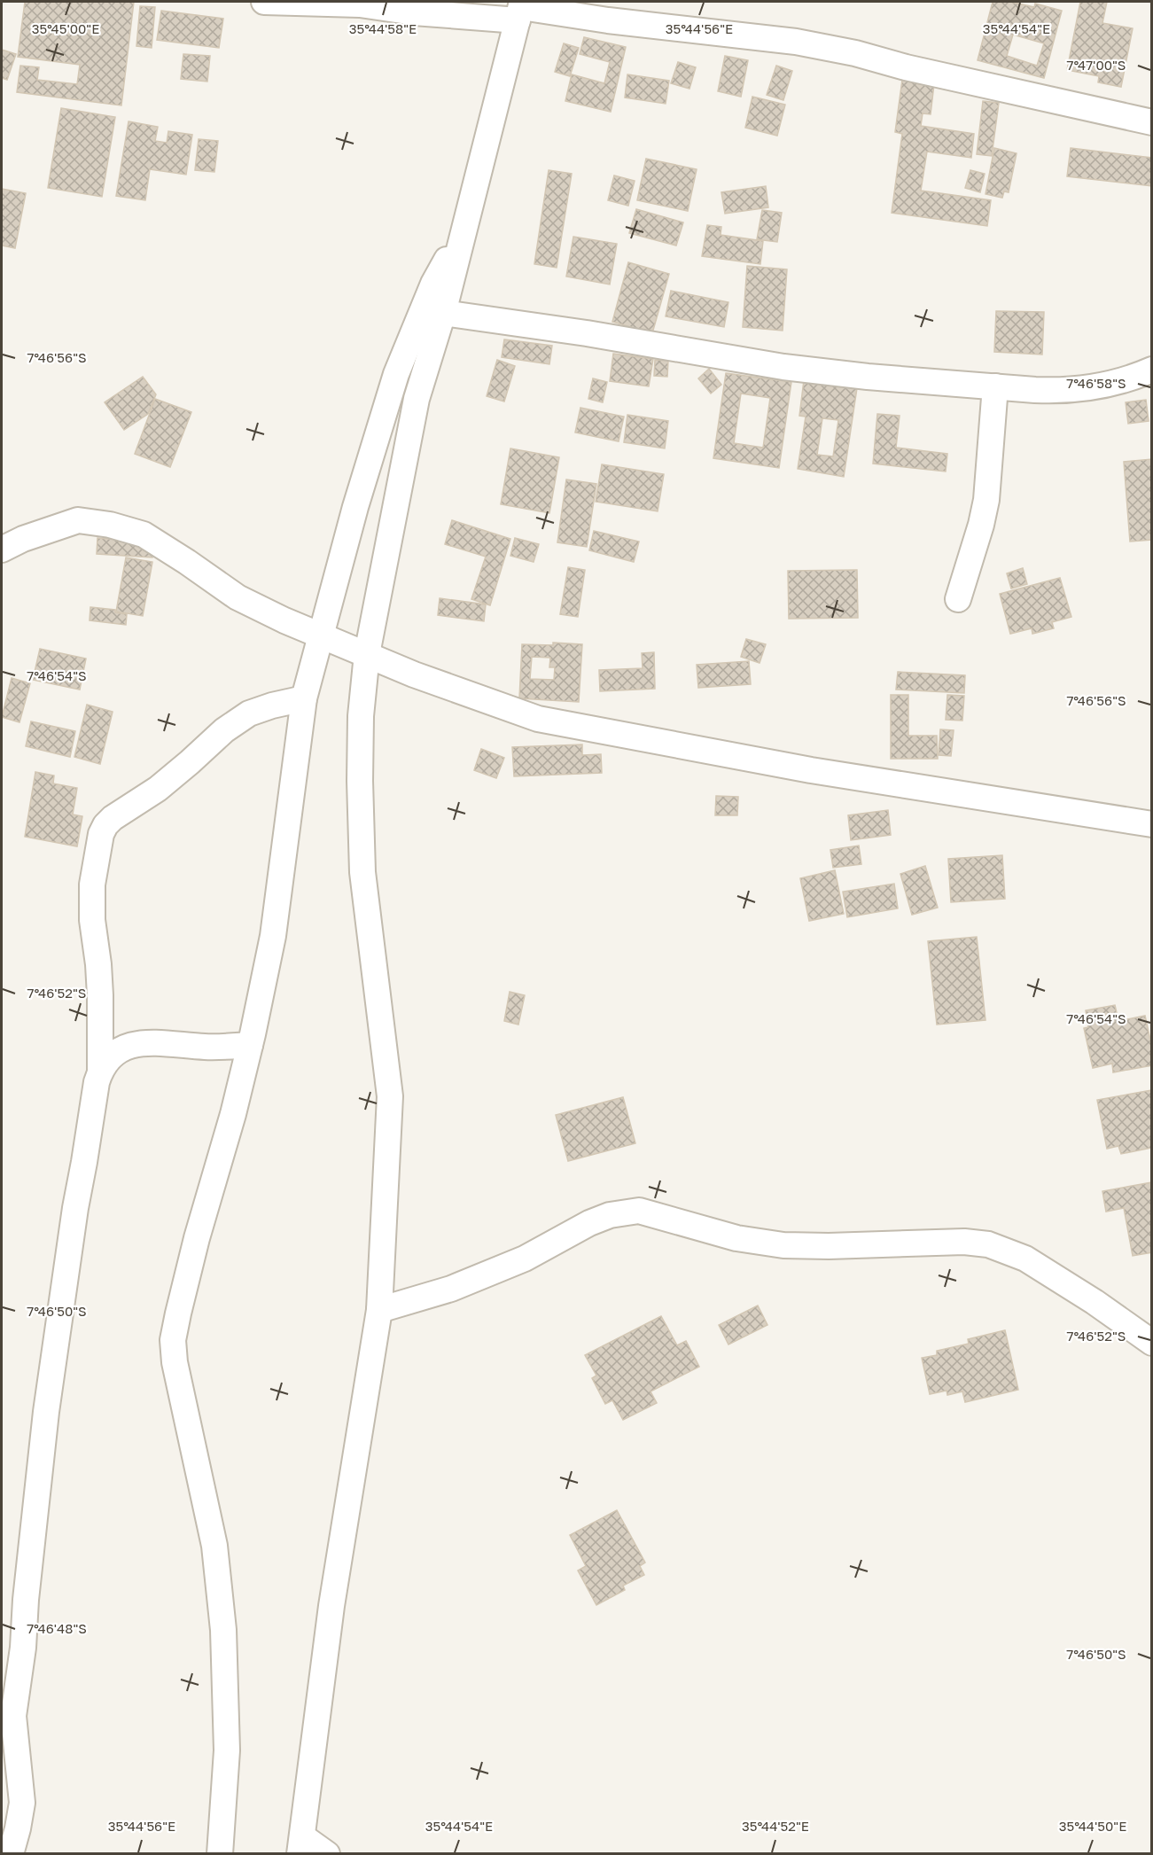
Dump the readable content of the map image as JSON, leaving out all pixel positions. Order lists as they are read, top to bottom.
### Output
{
  "coordinates": [
    "35°45'00\"E",
    "35°44'58\"E",
    "35°44'56\"E",
    "35°44'54\"E",
    "7°47'00\"S",
    "7°46'56\"S",
    "7°46'58\"S",
    "7°46'54\"S",
    "7°46'52\"S",
    "7°46'50\"S",
    "7°46'48\"S",
    "35°44'52\"E",
    "35°44'50\"E"
  ]
}
